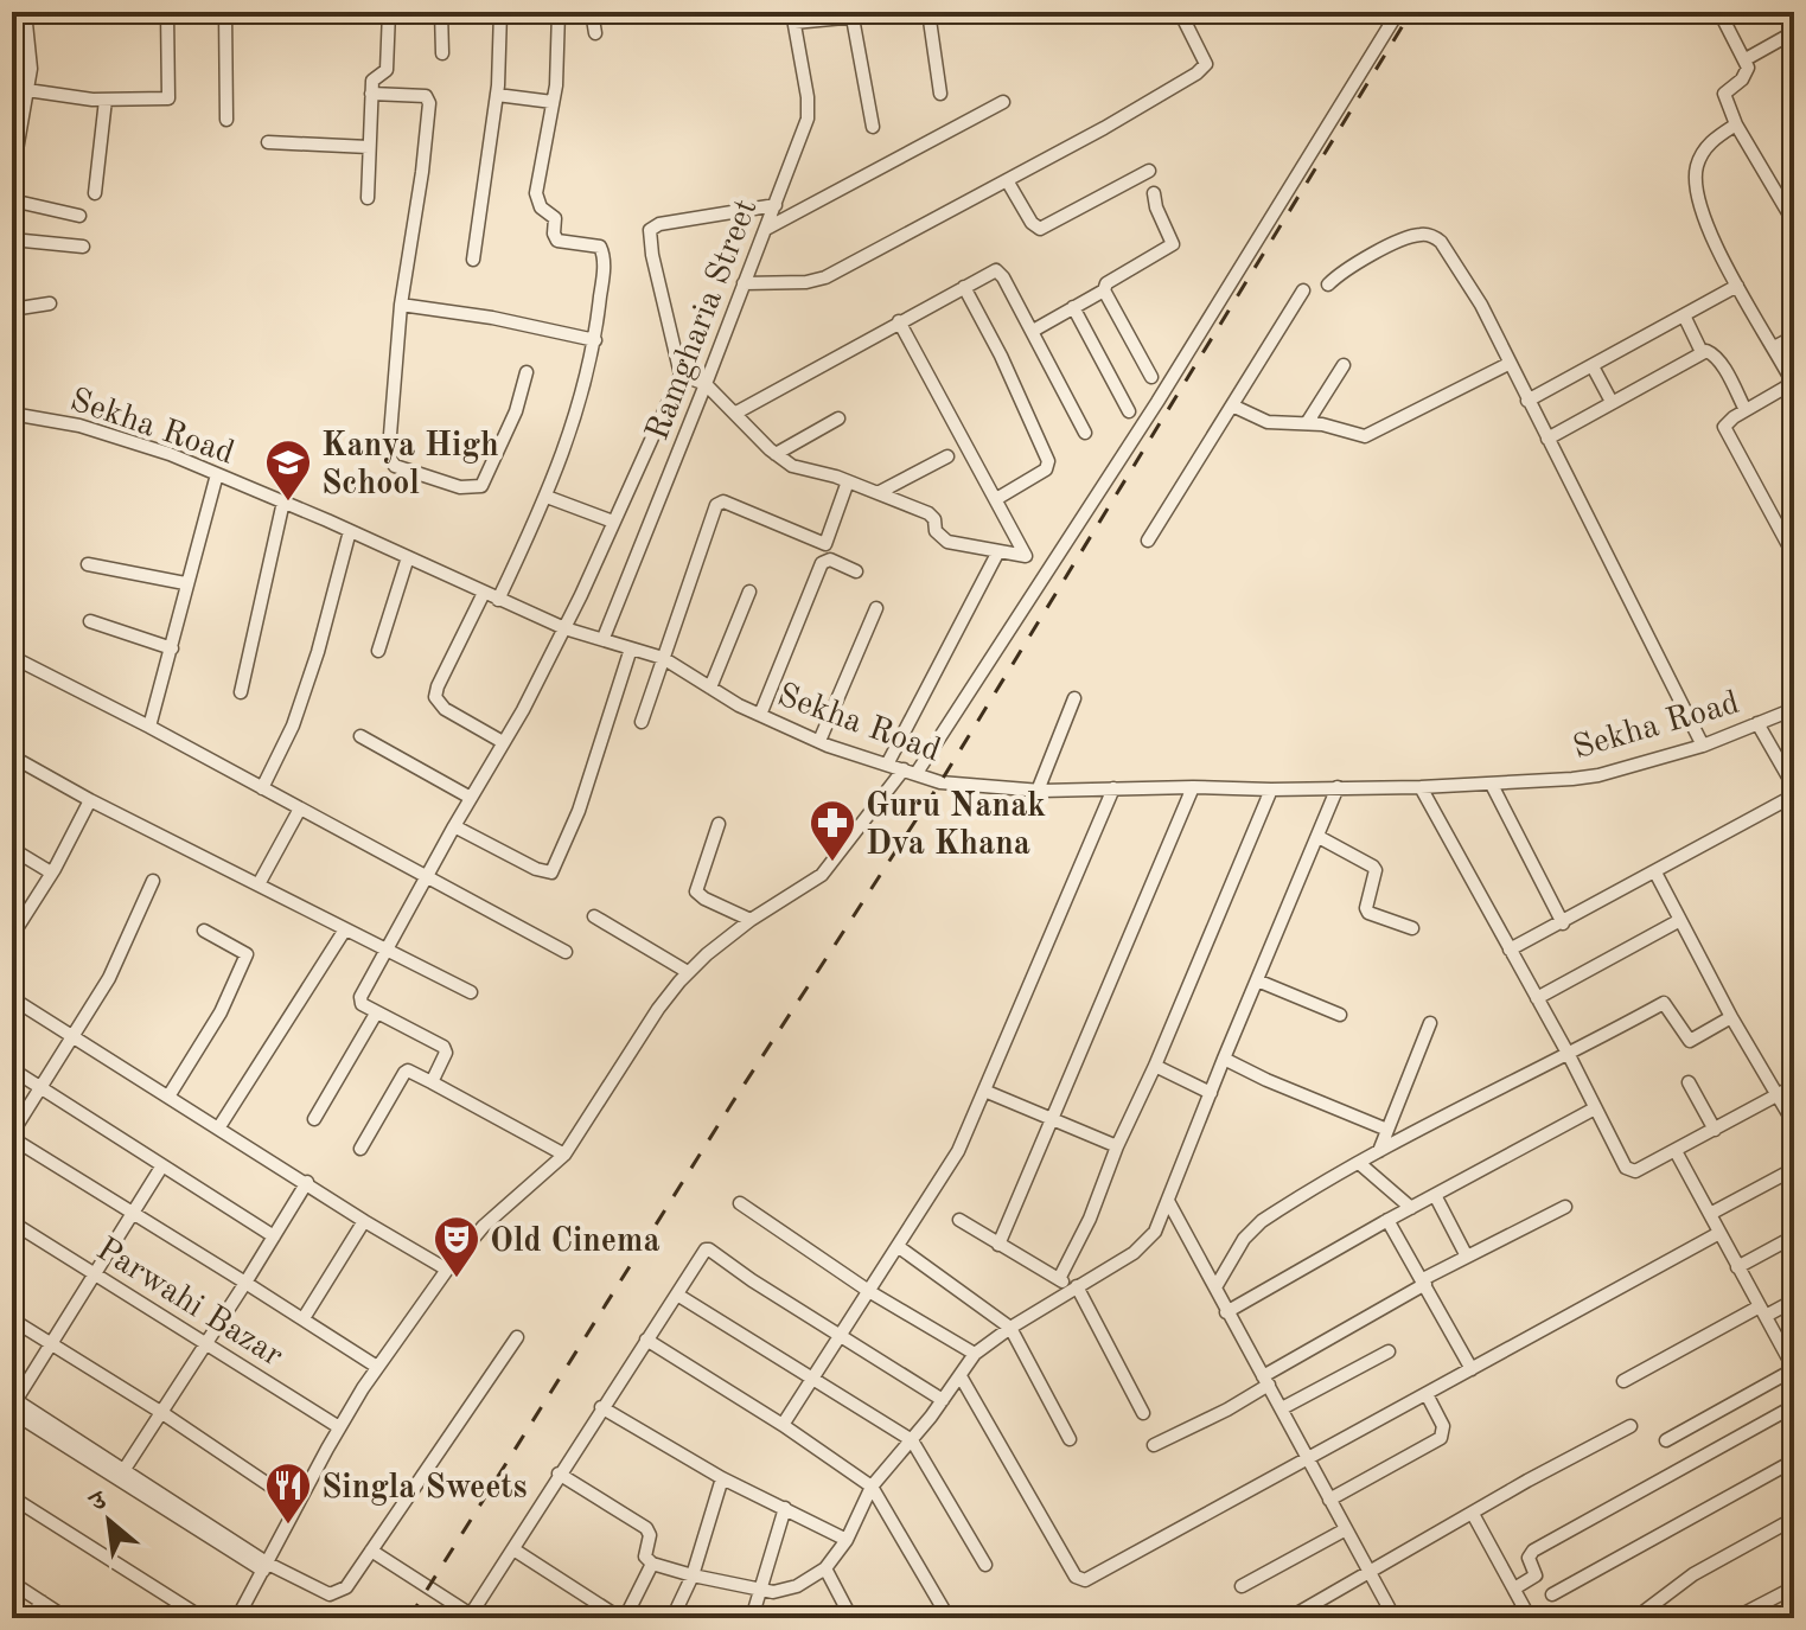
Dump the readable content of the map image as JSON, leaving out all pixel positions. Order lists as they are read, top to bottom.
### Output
{
  "streets": {
    "street": ["Ramgharia Street", "Sekha Road", "Parwahi Bazar"]
  },
  "crossings": [
    ["Ramgharia Street", "Sekha Road"]
  ],
  "places": {
    "school or university": ["Kanya High School"],
    "pharmacy": ["Guru Nanak Dva Khana"],
    "theatre": ["Old Cinema"],
    "restaurant": ["Singla Sweets"]
  },
  "north": "top left"
}
